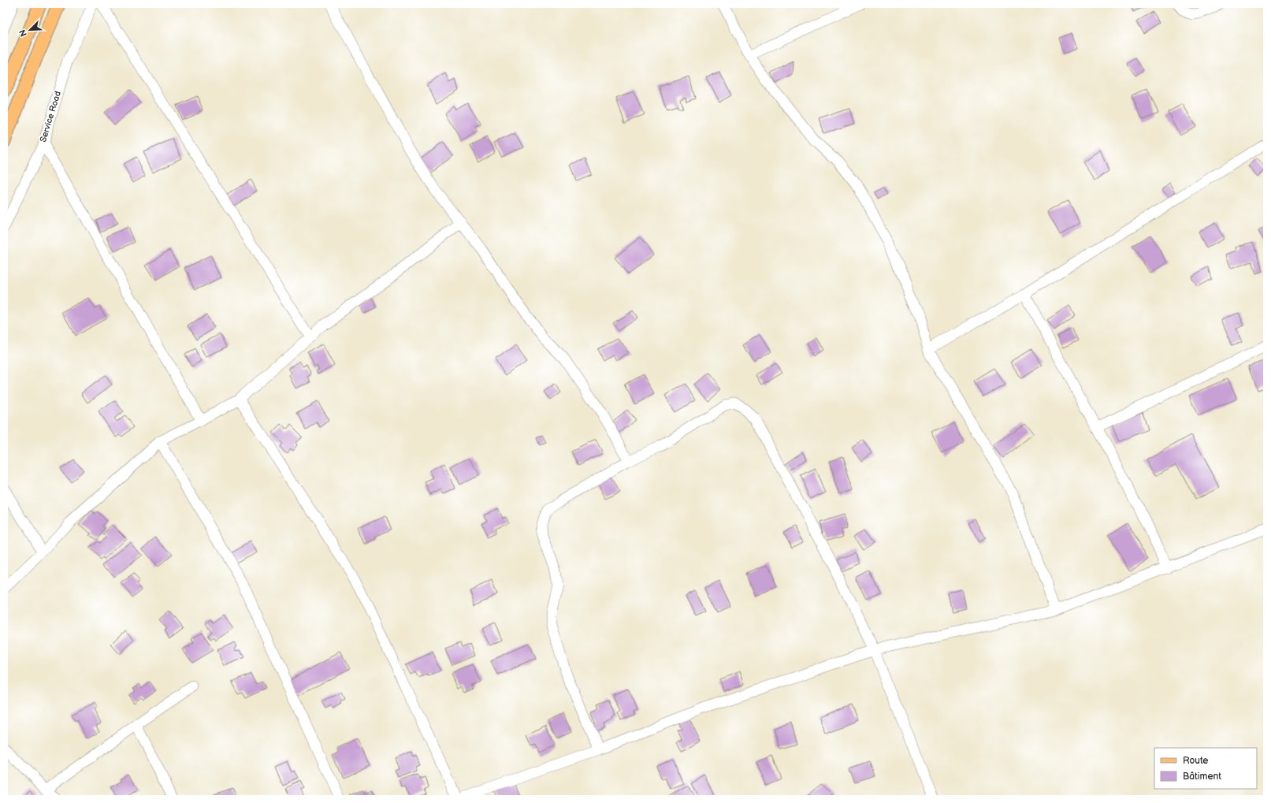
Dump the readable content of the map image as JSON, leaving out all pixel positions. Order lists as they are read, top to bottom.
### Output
{
  "streets": {
    "street": ["Service Road"]
  },
  "legend": ["Route", "Bâtiment"],
  "north": "bottom left"
}
